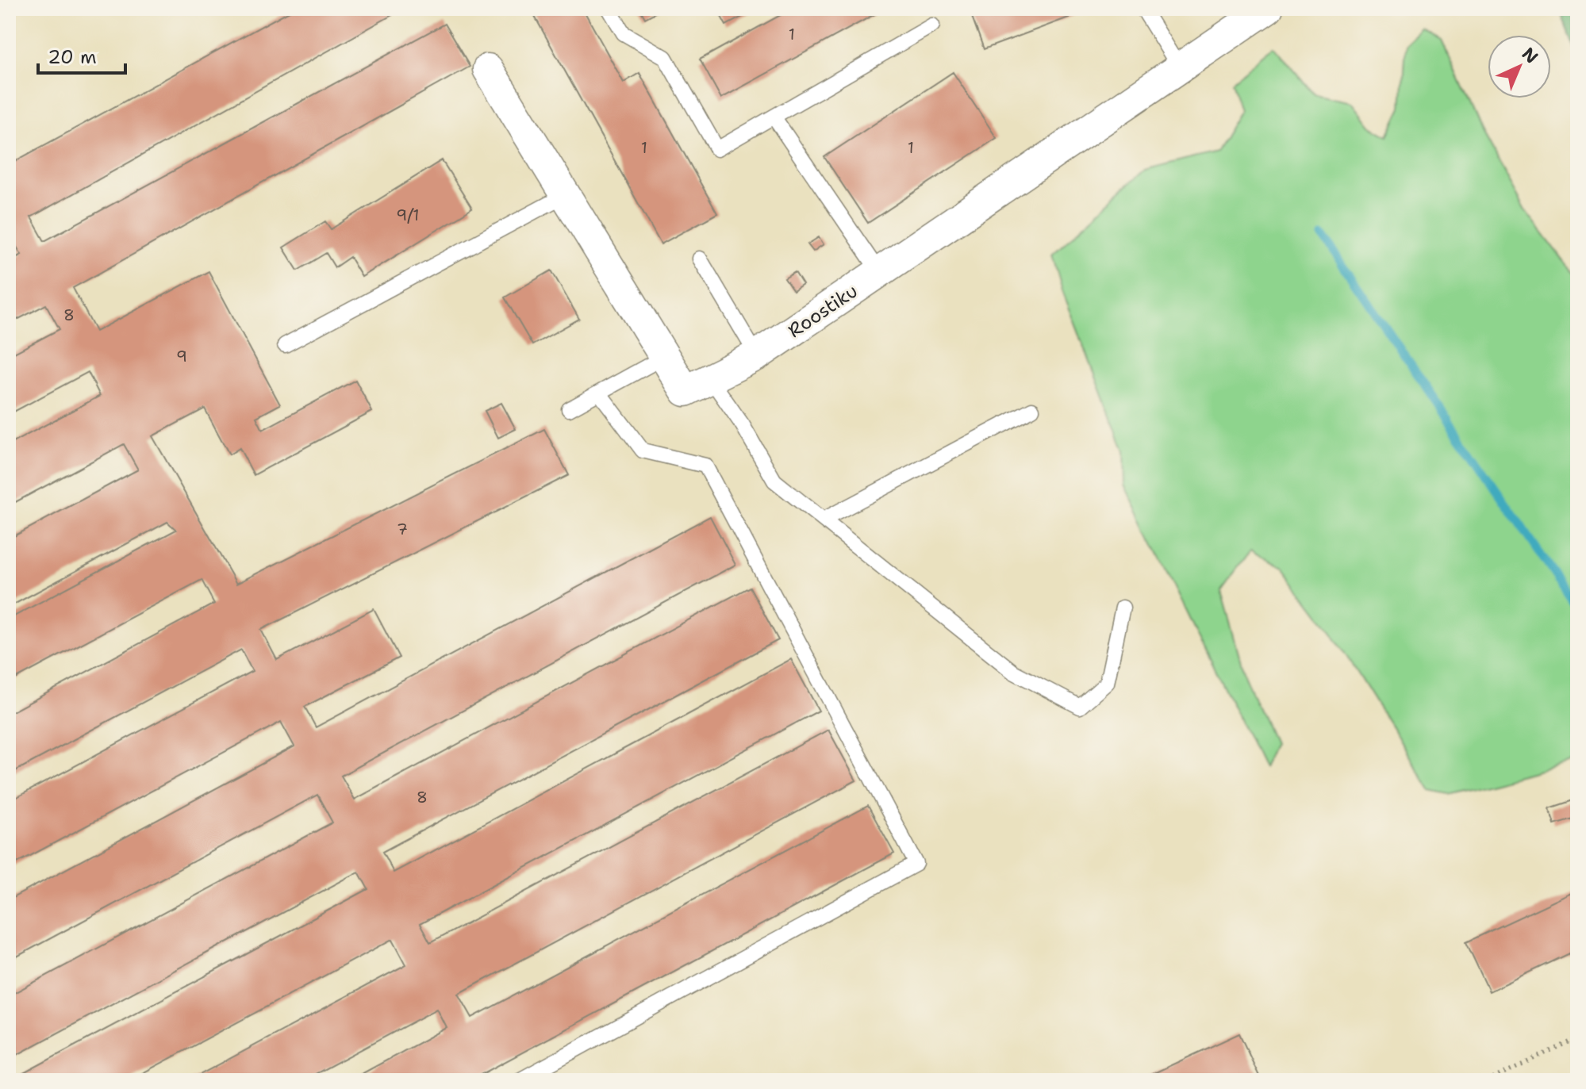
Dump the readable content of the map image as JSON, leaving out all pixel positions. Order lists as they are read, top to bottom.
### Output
{
  "streets": {
    "street": ["Roostiku"]
  },
  "house_numbers": [
    "1",
    "1",
    "1",
    "9/1",
    "8",
    "9",
    "7",
    "8"
  ],
  "scale_bar": "20 m",
  "north": "top right"
}
